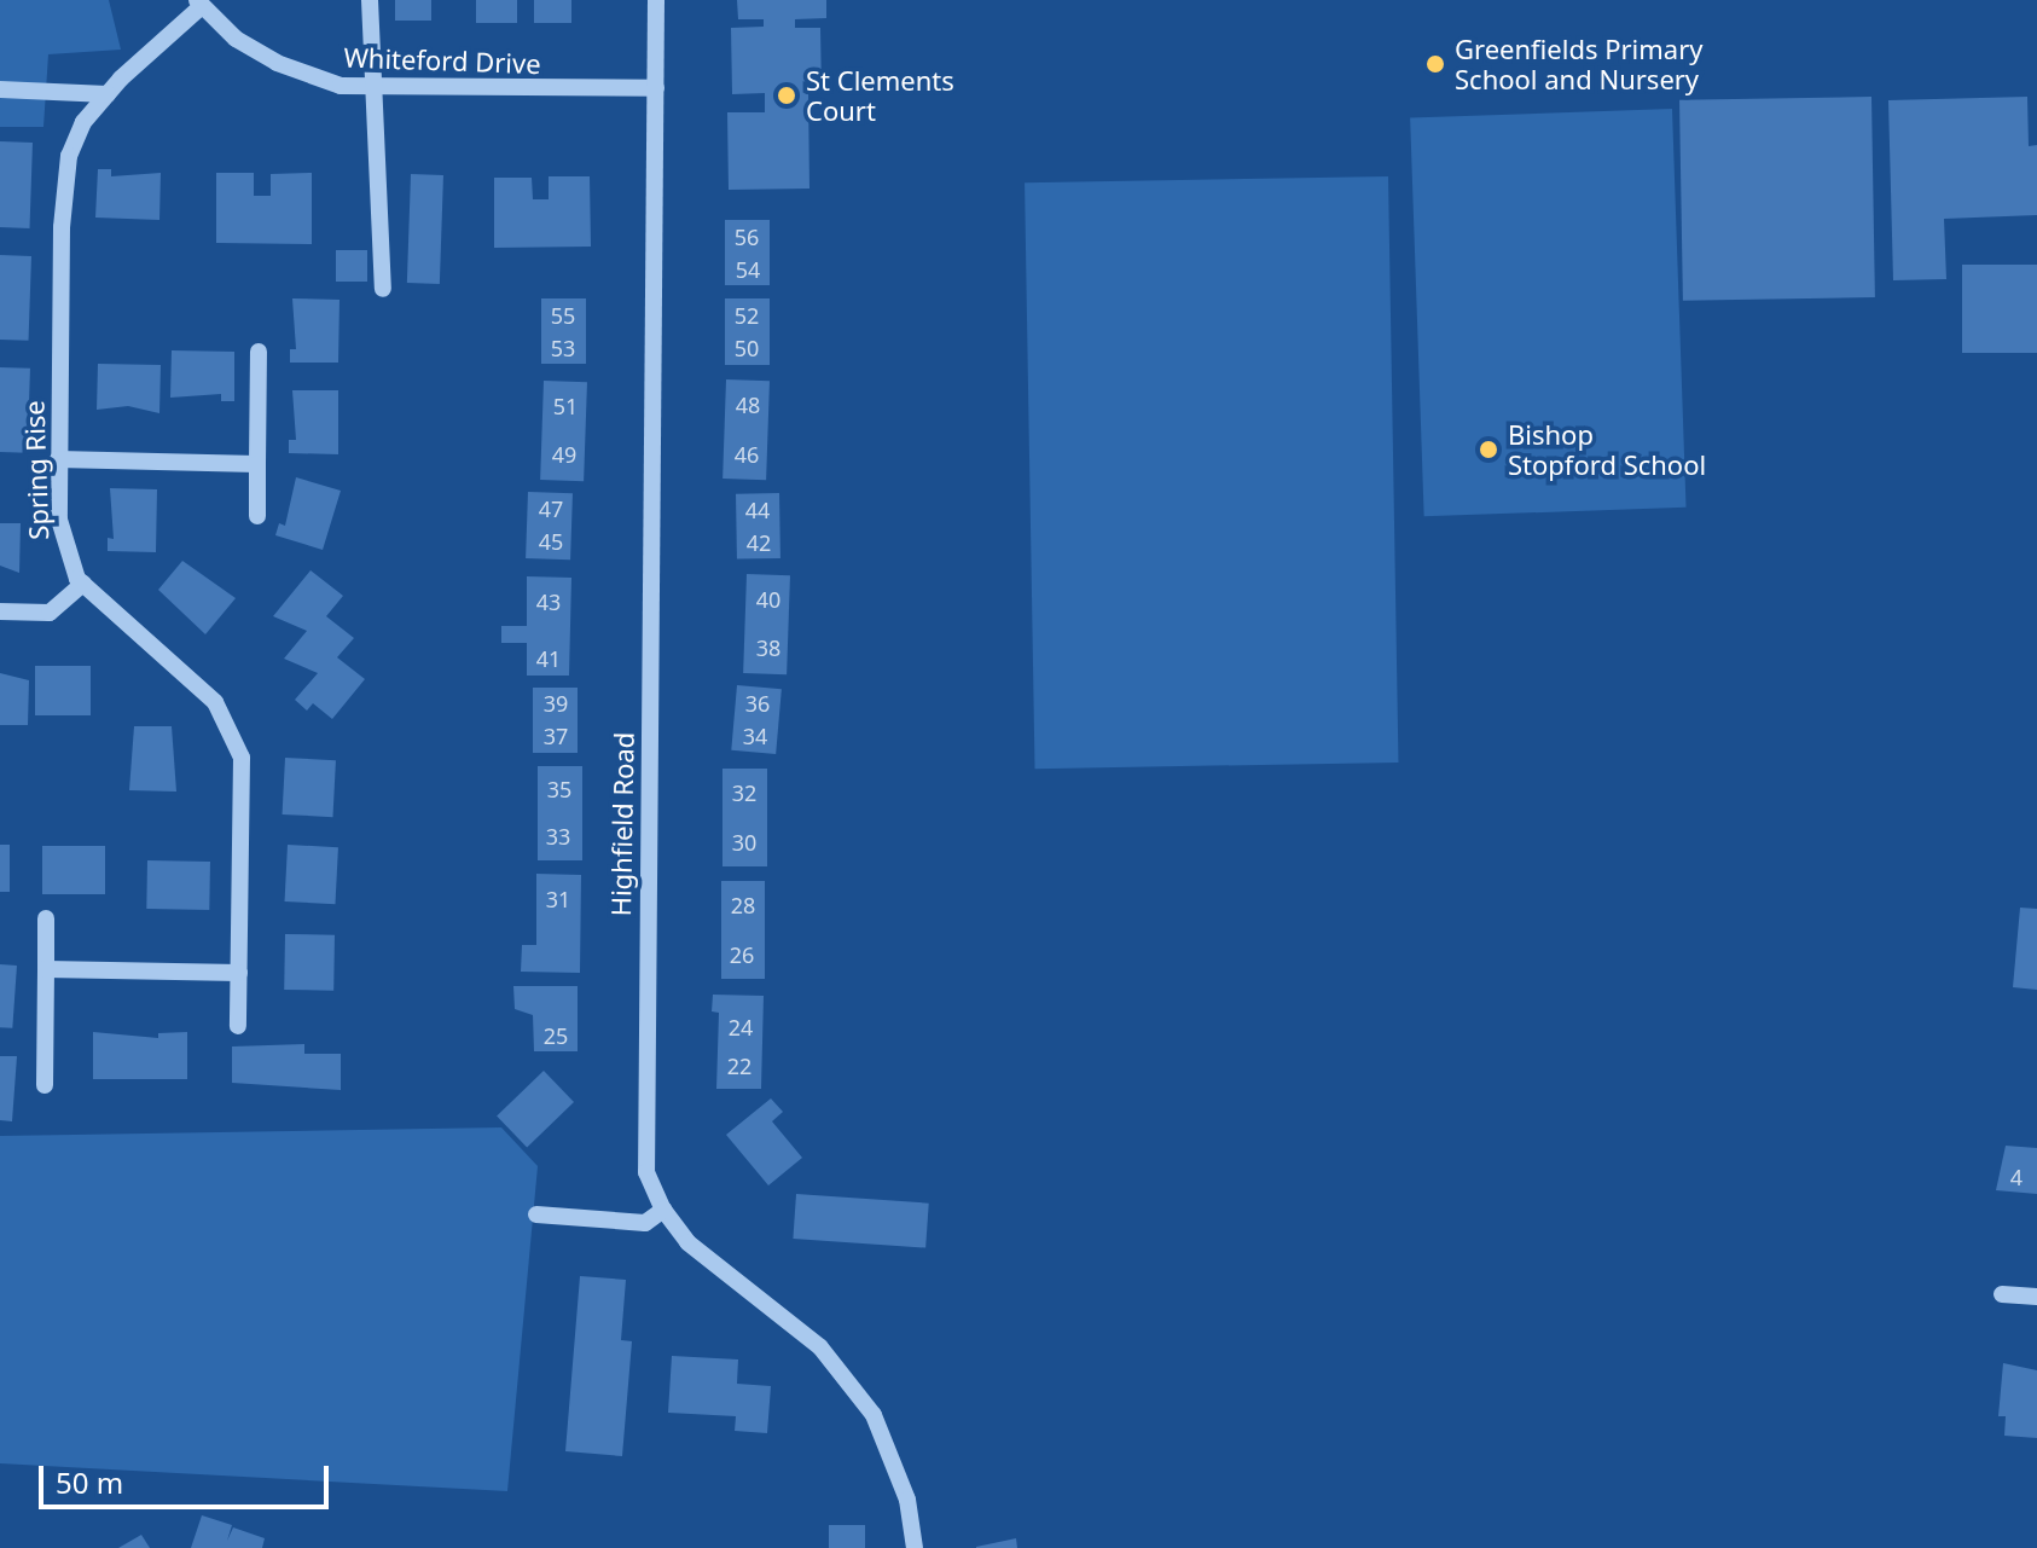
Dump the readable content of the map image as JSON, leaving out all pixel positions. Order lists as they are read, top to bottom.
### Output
{
  "streets": {
    "street": ["Whiteford Drive", "Spring Rise", "Highfield Road"]
  },
  "crossings": [
    ["Whiteford Drive", "Spring Rise"],
    ["Whiteford Drive", "Highfield Road"]
  ],
  "places": ["Greenfields Primary School and Nursery", "St Clements Court", "Bishop Stopford School"],
  "house_numbers": [
    "56",
    "54",
    "55",
    "52",
    "53",
    "50",
    "48",
    "51",
    "49",
    "46",
    "47",
    "44",
    "45",
    "42",
    "40",
    "43",
    "38",
    "41",
    "39",
    "36",
    "37",
    "34",
    "35",
    "32",
    "33",
    "30",
    "31",
    "28",
    "26",
    "24",
    "25",
    "22",
    "4"
  ],
  "scale_bar": "50 m"
}
